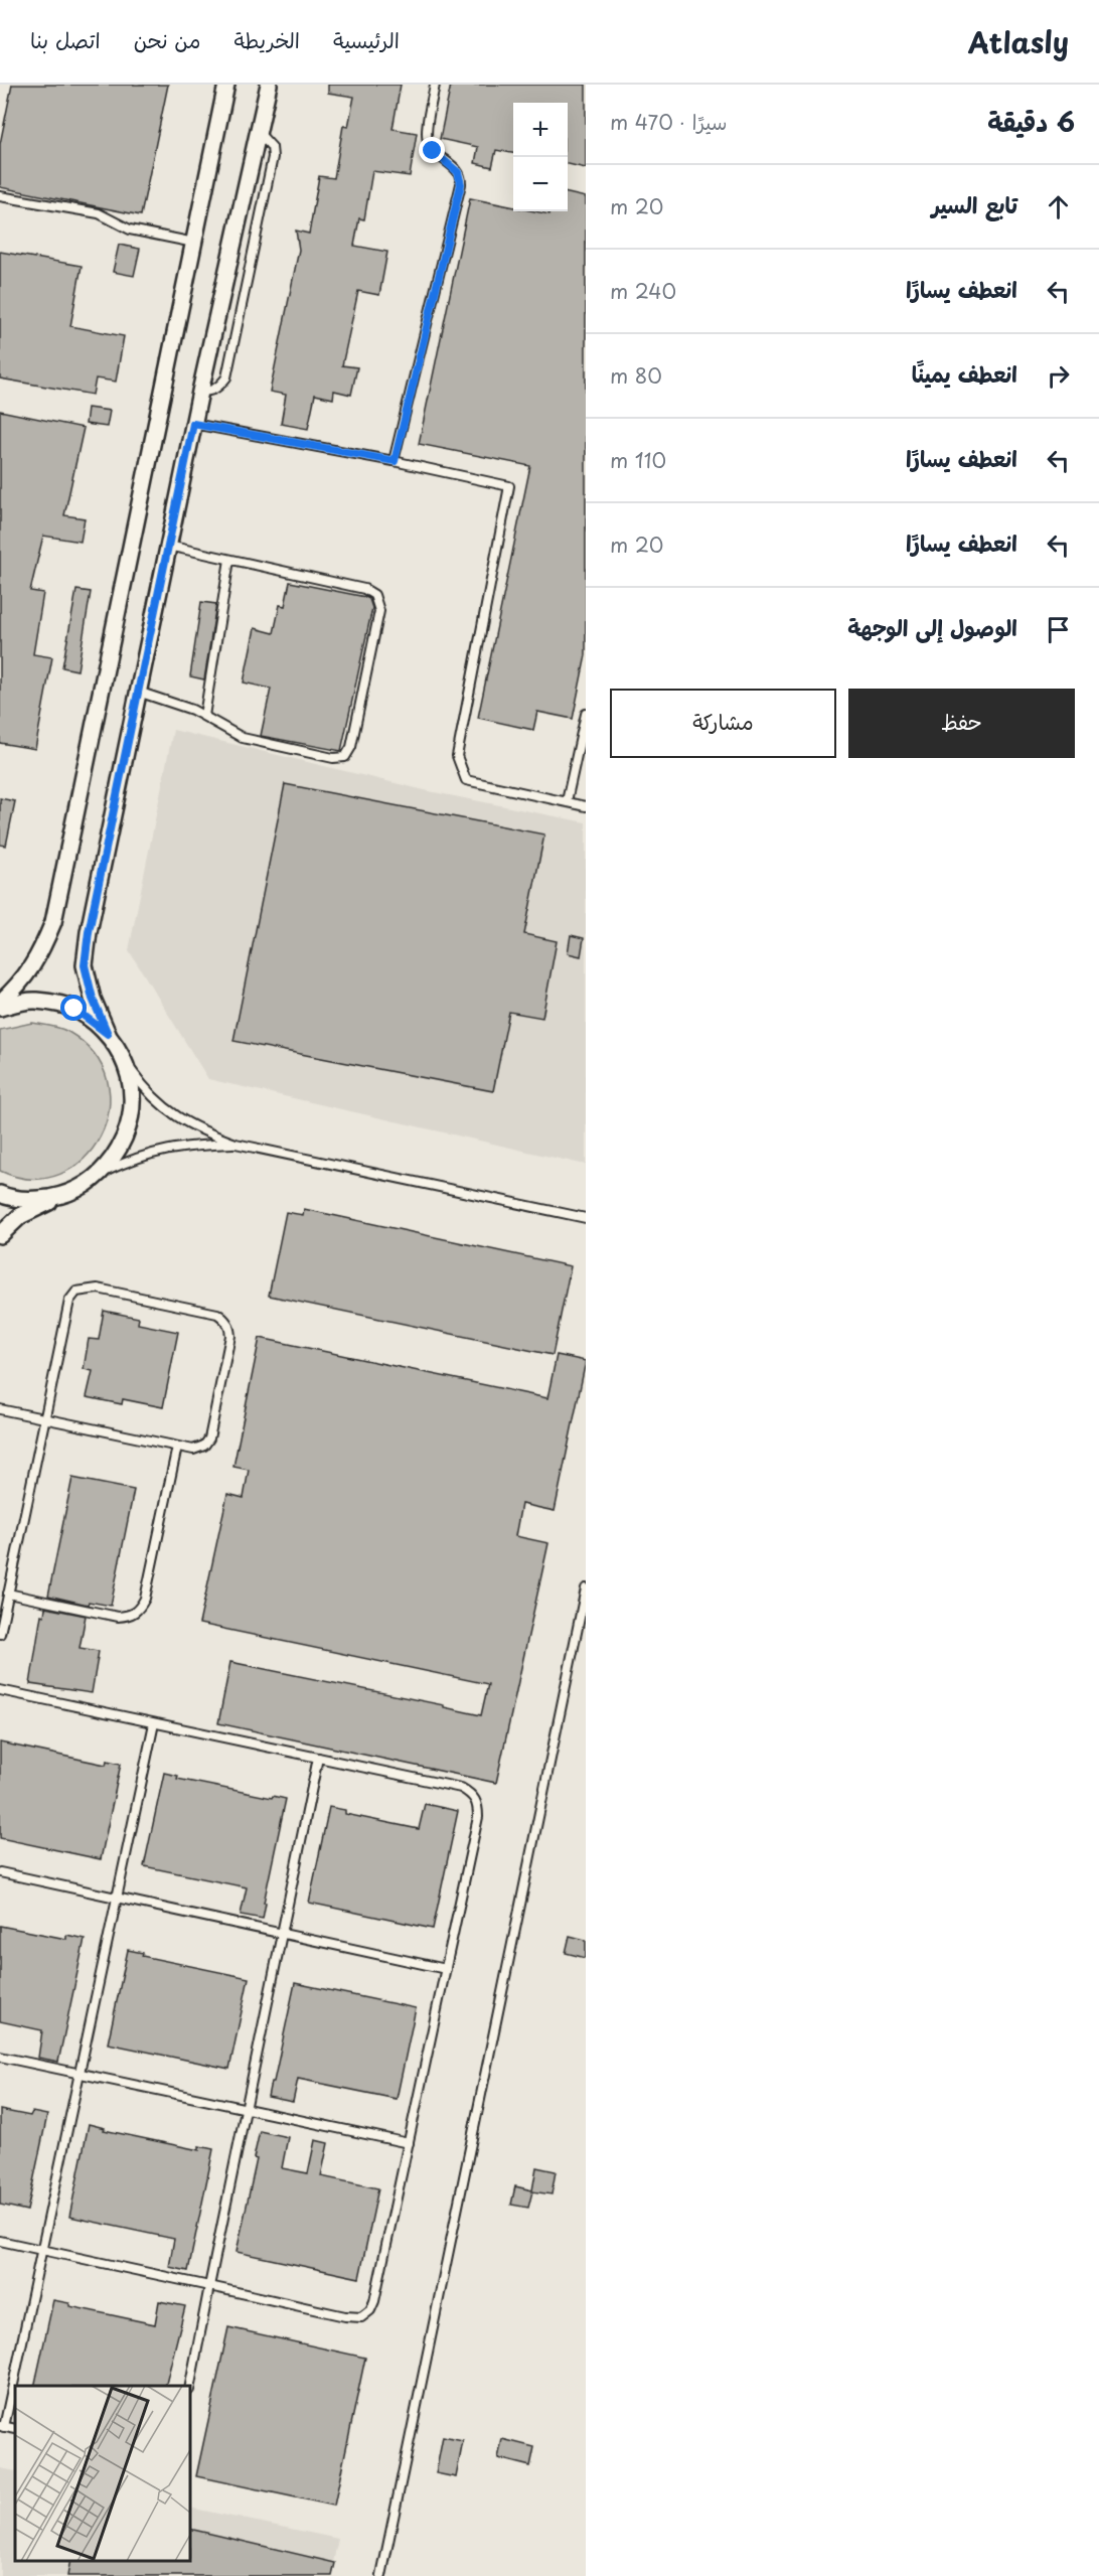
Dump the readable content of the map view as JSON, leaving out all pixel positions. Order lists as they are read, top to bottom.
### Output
{
  "page": {
    "header": "Atlasly",
    "nav": [
      "الرئيسية",
      "الخريطة",
      "من نحن",
      "اتصل بنا"
    ],
    "heading": ["6 دقيقة", "سيرًا · 470 m"],
    "map_buttons": ["+", "−"],
    "list": [
      ["تابع السير", "20 m"],
      ["انعطف يسارًا", "240 m"],
      ["انعطف يمينًا", "80 m"],
      ["انعطف يسارًا", "110 m"],
      ["انعطف يسارًا", "20 m"],
      "الوصول إلى الوجهة"
    ],
    "buttons": ["حفظ", "مشاركة"]
  }
}
